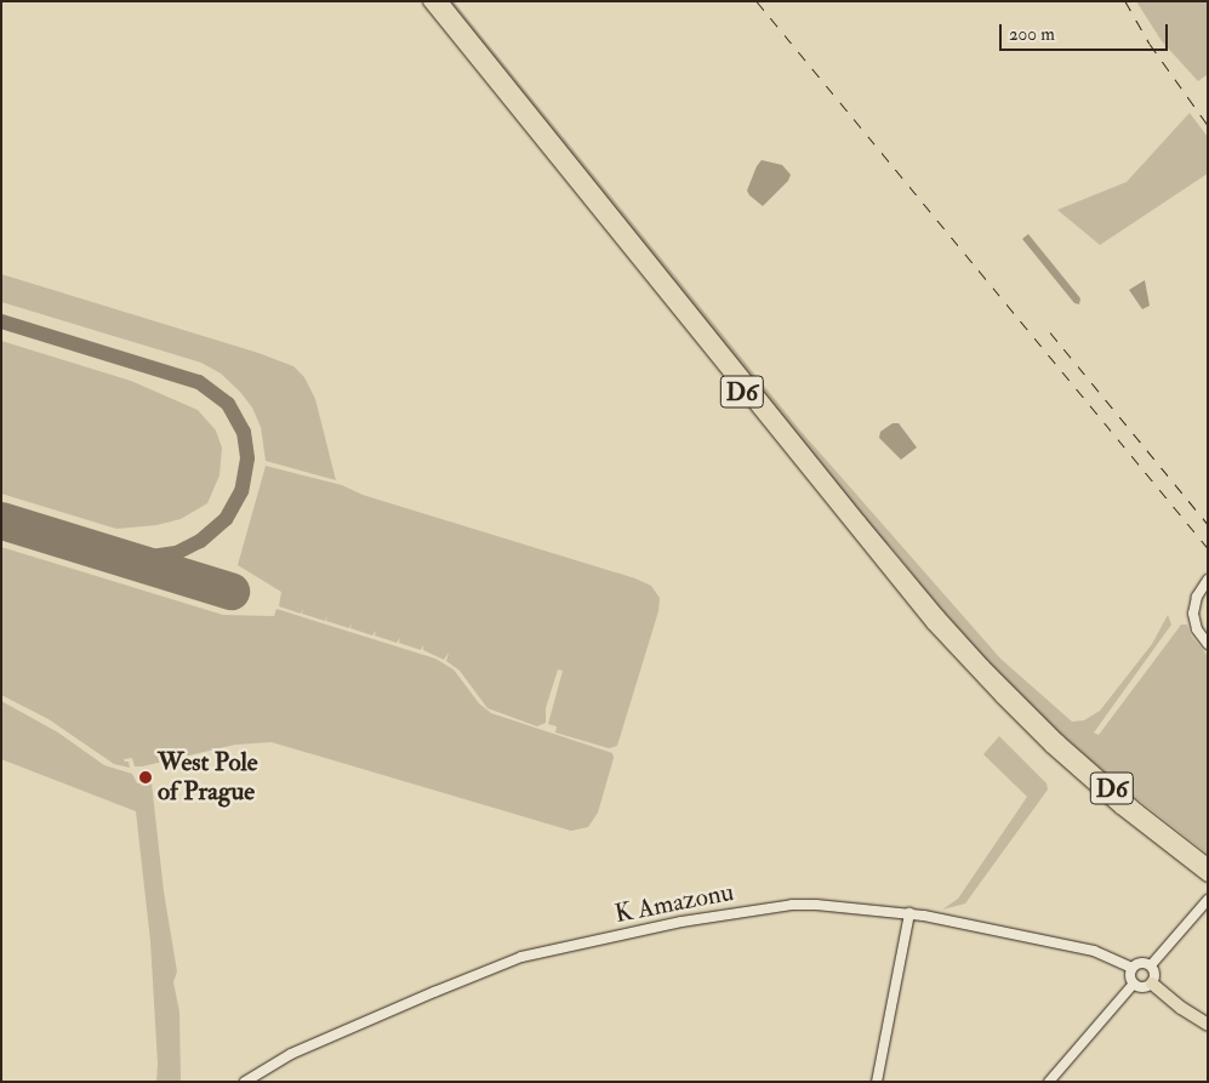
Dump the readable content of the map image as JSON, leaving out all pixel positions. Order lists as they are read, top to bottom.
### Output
{
  "streets": {
    "highway": ["D6"],
    "street": ["K Amazonu"]
  },
  "places": ["West Pole of Prague"],
  "scale_bar": "200 m"
}
